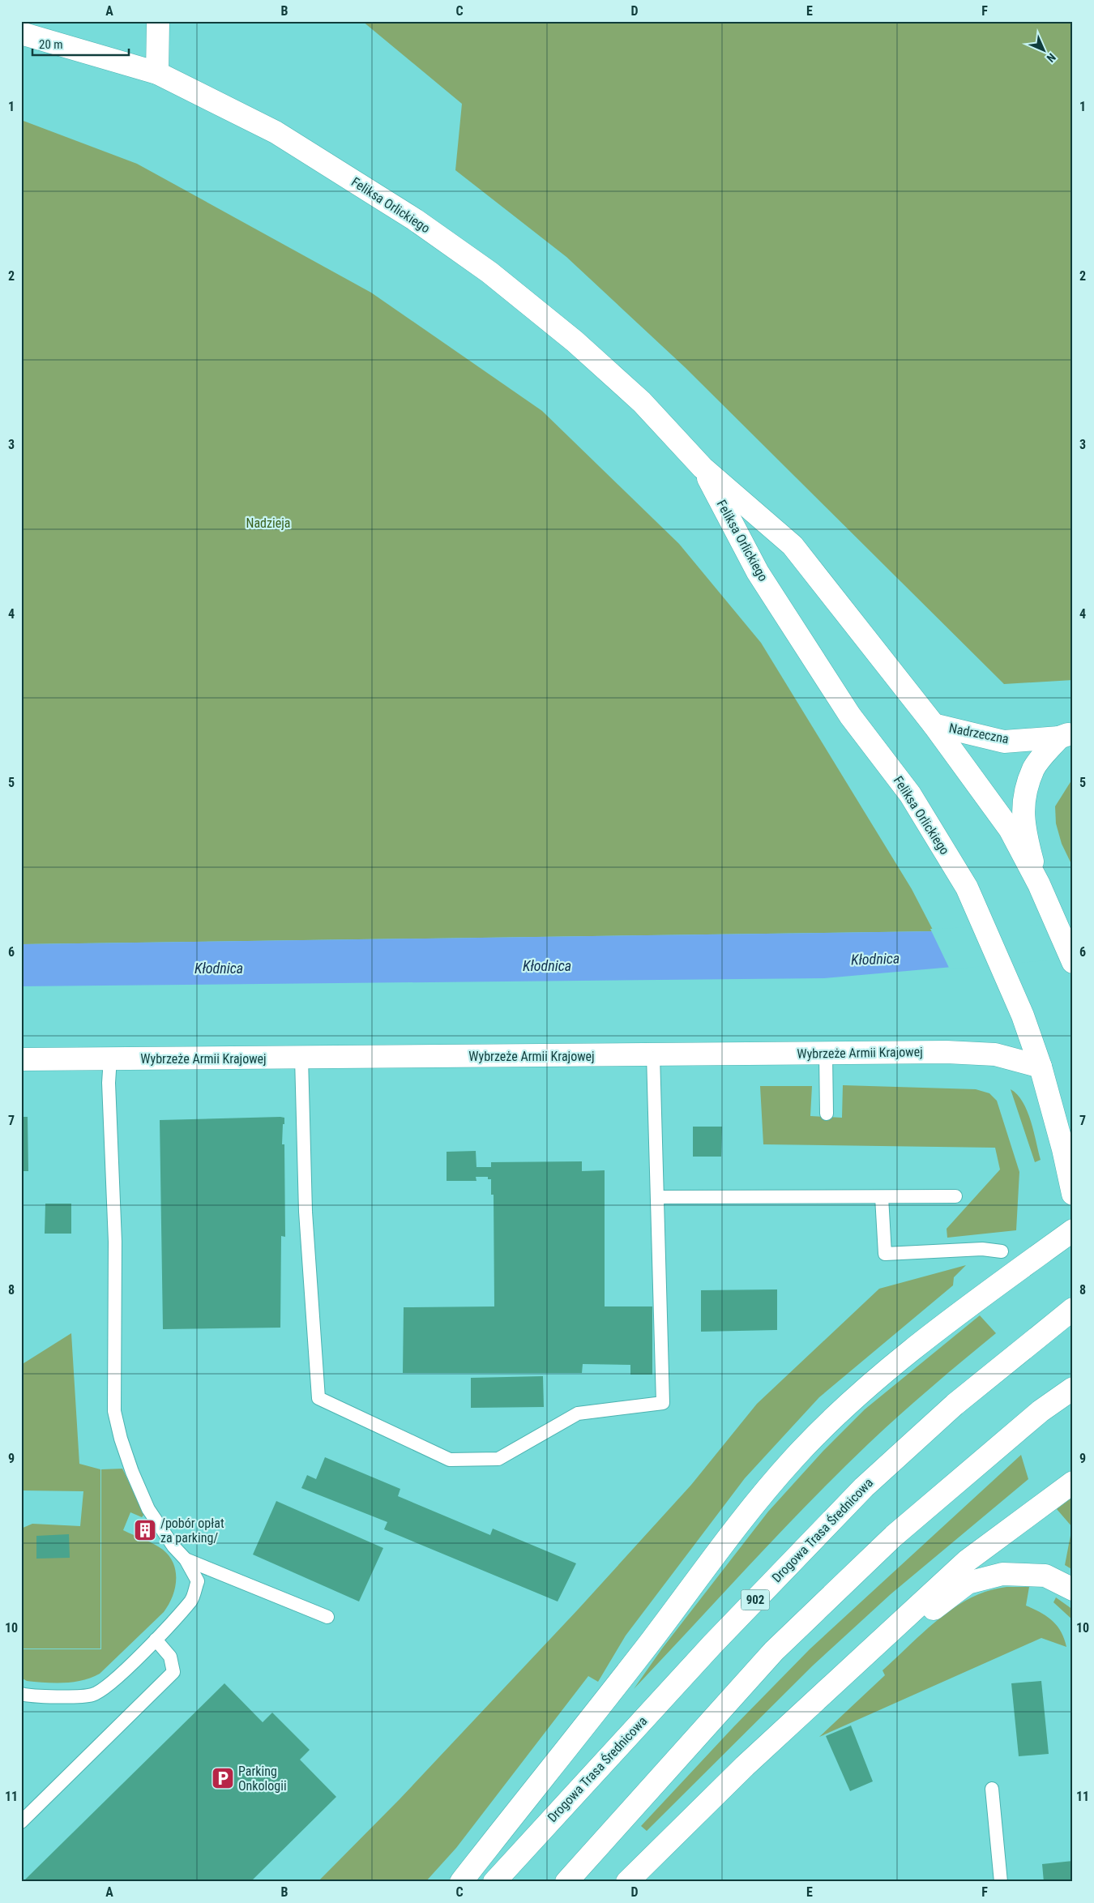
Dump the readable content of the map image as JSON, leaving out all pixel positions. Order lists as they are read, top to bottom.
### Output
{
  "streets": {
    "street": [
      "Feliksa Orlickiego",
      "Nadrzeczna",
      "Wybrzeże Armii Krajowej",
      "Drogowa Trasa Średnicowa",
      "902"
    ]
  },
  "crossings": [
    ["Feliksa Orlickiego", "Nadrzeczna"],
    ["Feliksa Orlickiego", "Wybrzeże Armii Krajowej"]
  ],
  "water": ["Kłodnica"],
  "parks": ["Nadzieja"],
  "places": {
    "building": ["/pobór opłat za parking/"],
    "parking": ["Parking Onkologii"]
  },
  "scale_bar": "20 m",
  "north": "bottom right",
  "grid": {
    "columns": [
      "A",
      "B",
      "C",
      "D",
      "E",
      "F"
    ],
    "rows": [
      "1",
      "2",
      "3",
      "4",
      "5",
      "6",
      "7",
      "8",
      "9",
      "10",
      "11"
    ]
  }
}
